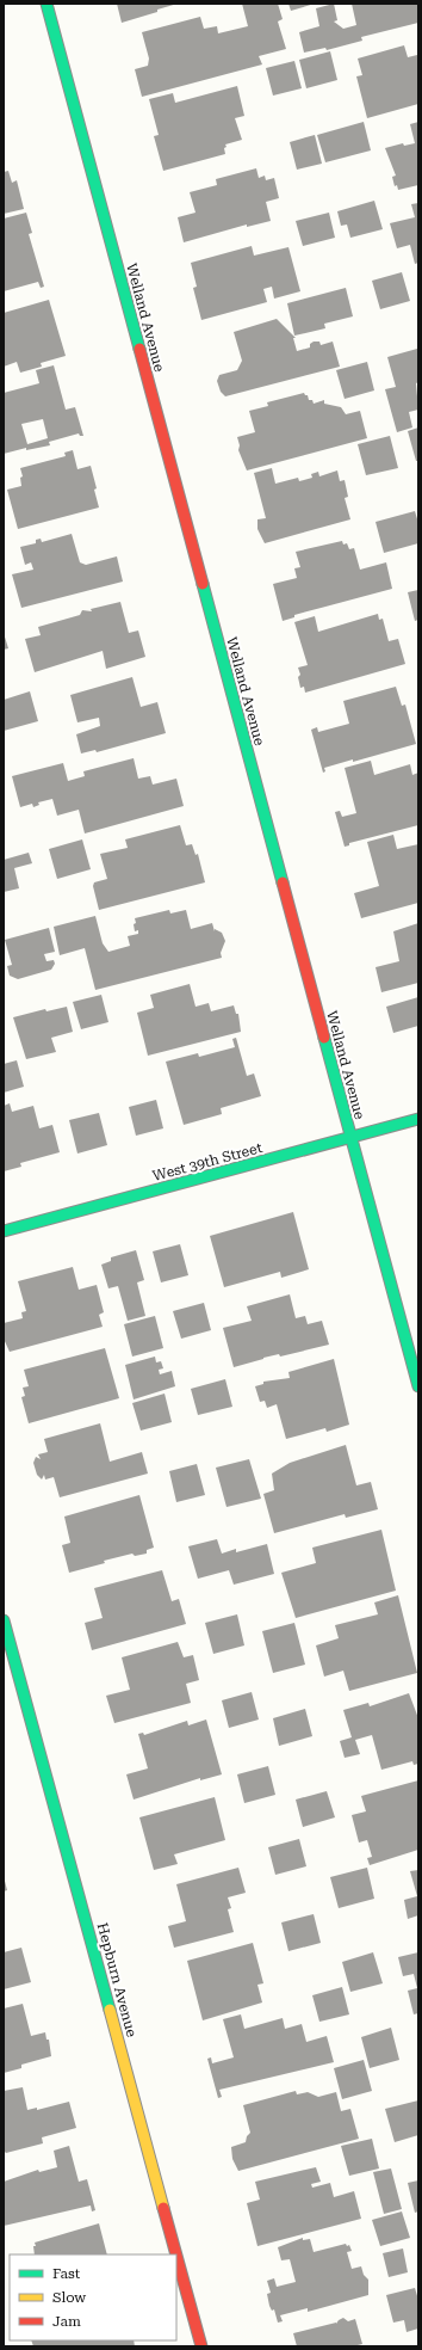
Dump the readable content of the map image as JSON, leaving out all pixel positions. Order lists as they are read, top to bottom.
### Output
{
  "streets": {
    "street": ["Welland Avenue", "West 39th Street", "Hepburn Avenue"]
  },
  "crossings": [
    ["Welland Avenue", "West 39th Street"]
  ],
  "legend": ["Fast", "Slow", "Jam"]
}
